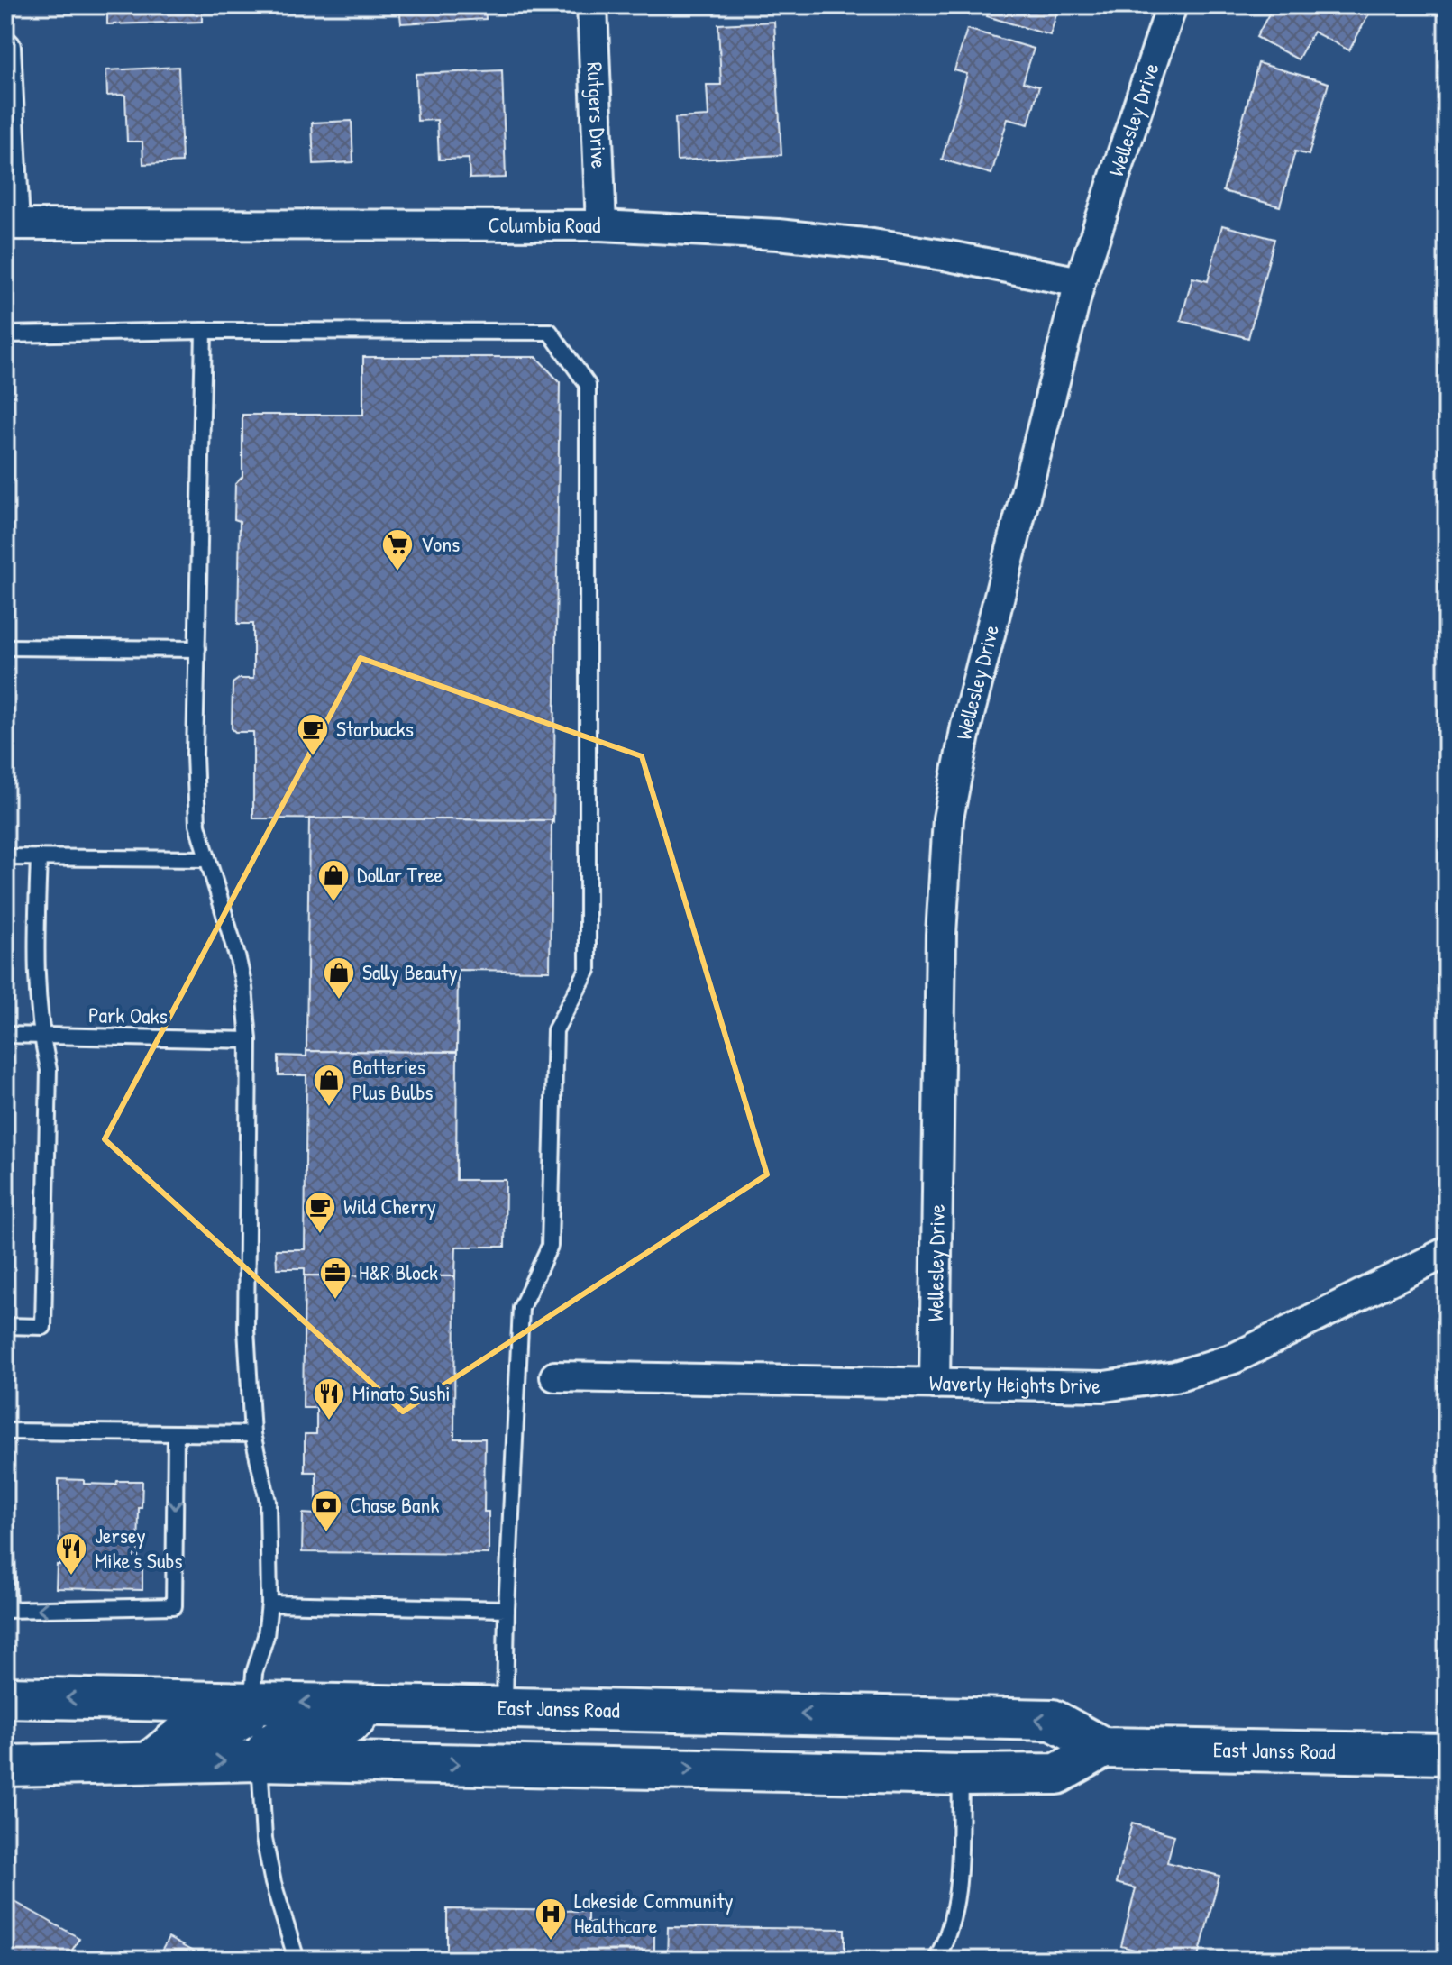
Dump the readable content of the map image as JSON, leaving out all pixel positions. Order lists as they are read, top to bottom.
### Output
{
  "streets": {
    "main road": ["East Janss Road"],
    "street": [
      "Rutgers Drive",
      "Wellesley Drive",
      "Columbia Road",
      "Waverly Heights Drive"
    ],
    "lane": ["Park Oaks"]
  },
  "crossings": [
    ["Rutgers Drive", "Columbia Road"],
    ["Wellesley Drive", "Columbia Road"],
    ["Wellesley Drive", "Waverly Heights Drive"]
  ],
  "places": {
    "supermarket": ["Vons"],
    "cafe": ["Starbucks", "Wild Cherry"],
    "shop": ["Dollar Tree", "Sally Beauty", "Batteries Plus Bulbs"],
    "office": ["H&R Block"],
    "restaurant": ["Minato Sushi", "Jersey Mike's Subs"],
    "bank": ["Chase Bank"],
    "hospital": ["Lakeside Community Healthcare"]
  }
}
